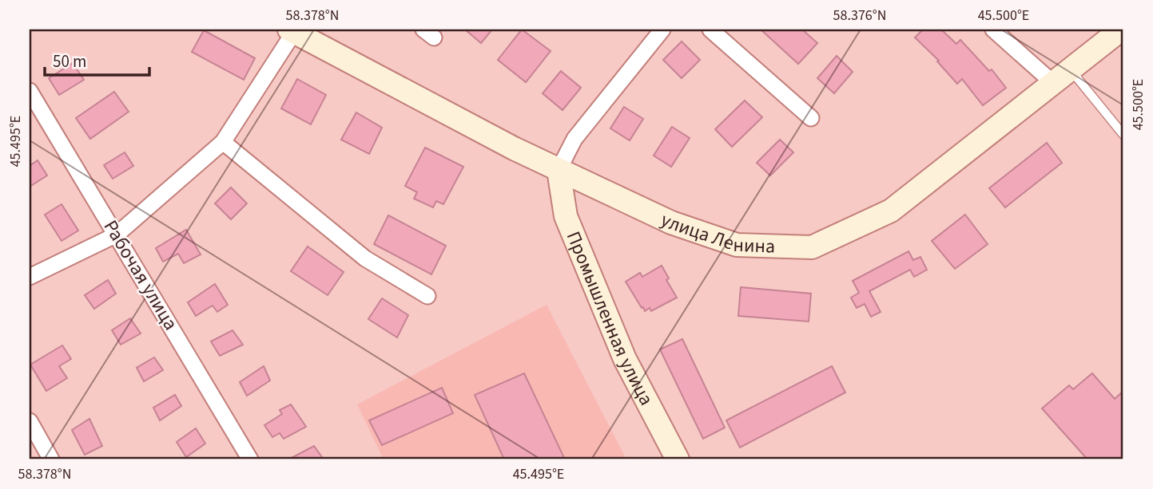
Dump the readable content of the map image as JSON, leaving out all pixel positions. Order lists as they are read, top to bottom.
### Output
{
  "streets": {
    "street": ["улица Ленина", "Рабочая улица", "Промышленная улица"]
  },
  "crossings": [
    ["улица Ленина", "Промышленная улица"]
  ],
  "scale_bar": "50 m",
  "coordinates": [
    "58.378°N",
    "58.376°N",
    "45.500°E",
    "45.495°E"
  ]
}
